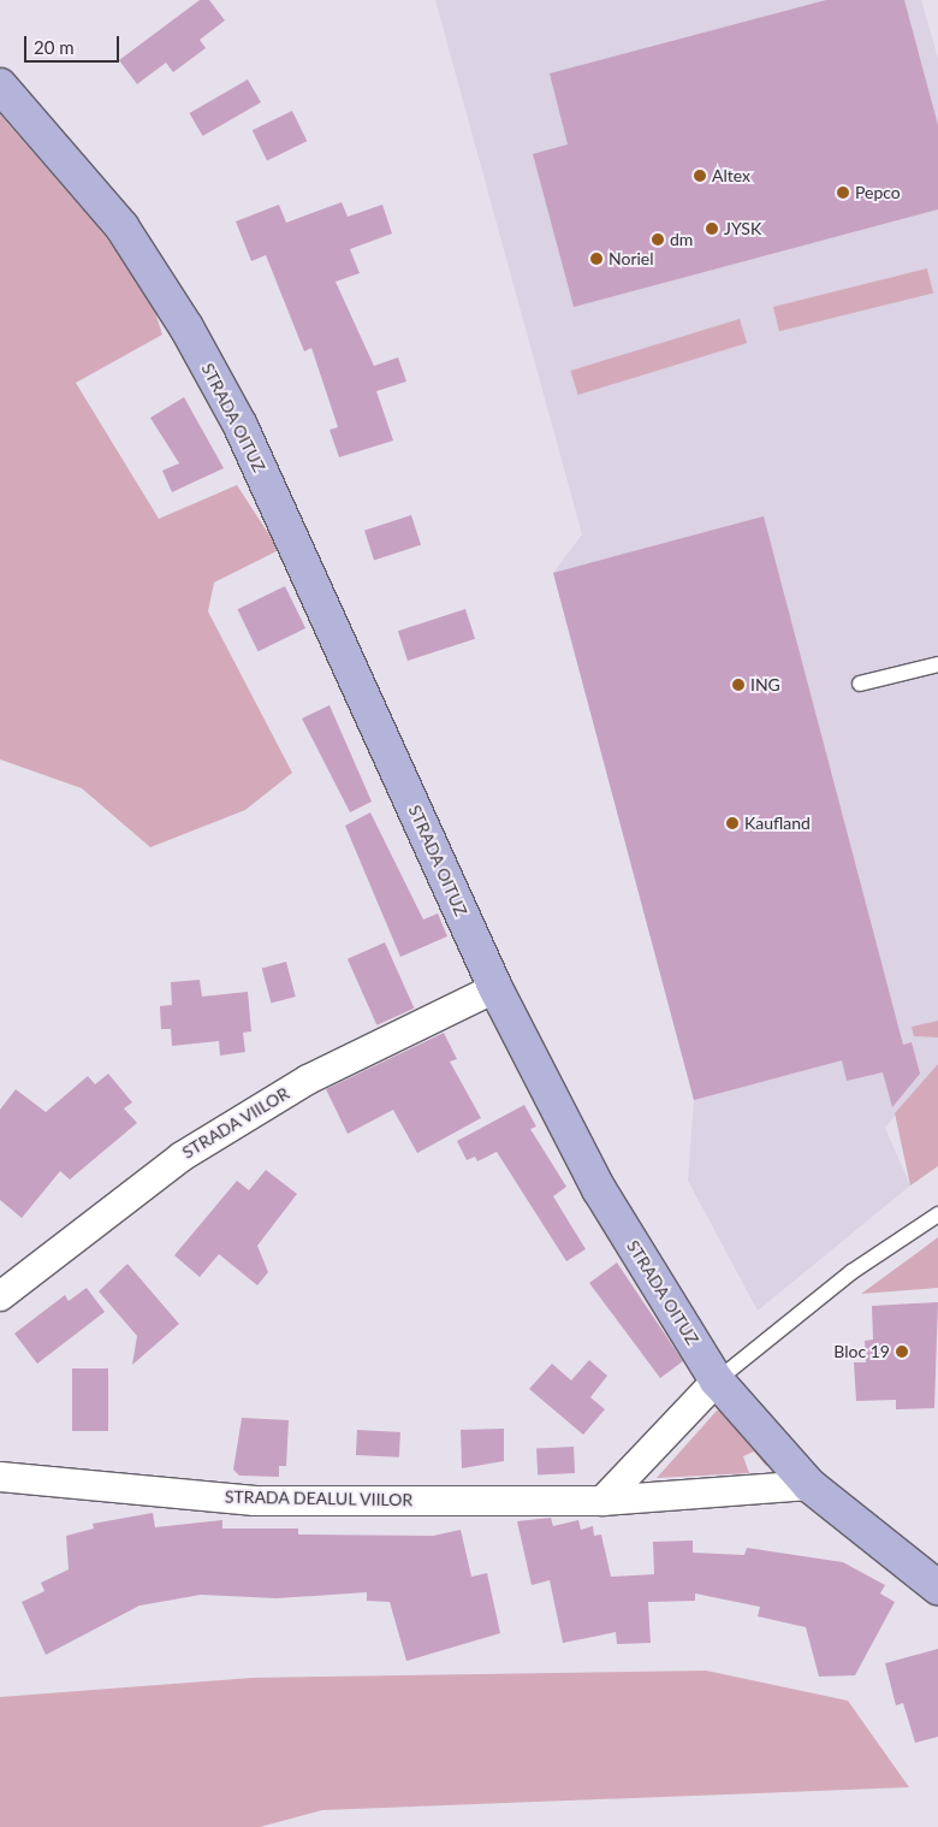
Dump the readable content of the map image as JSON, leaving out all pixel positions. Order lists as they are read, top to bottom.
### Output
{
  "streets": {
    "main road": ["STRADA OITUZ"],
    "street": ["STRADA VIILOR", "STRADA DEALUL VIILOR"]
  },
  "crossings": [
    ["STRADA OITUZ", "STRADA VIILOR"],
    ["STRADA OITUZ", "STRADA DEALUL VIILOR"]
  ],
  "places": [
    "Altex",
    "Pepco",
    "JYSK",
    "dm",
    "Noriel",
    "ING",
    "Kaufland",
    "Bloc 19"
  ],
  "scale_bar": "20 m"
}
